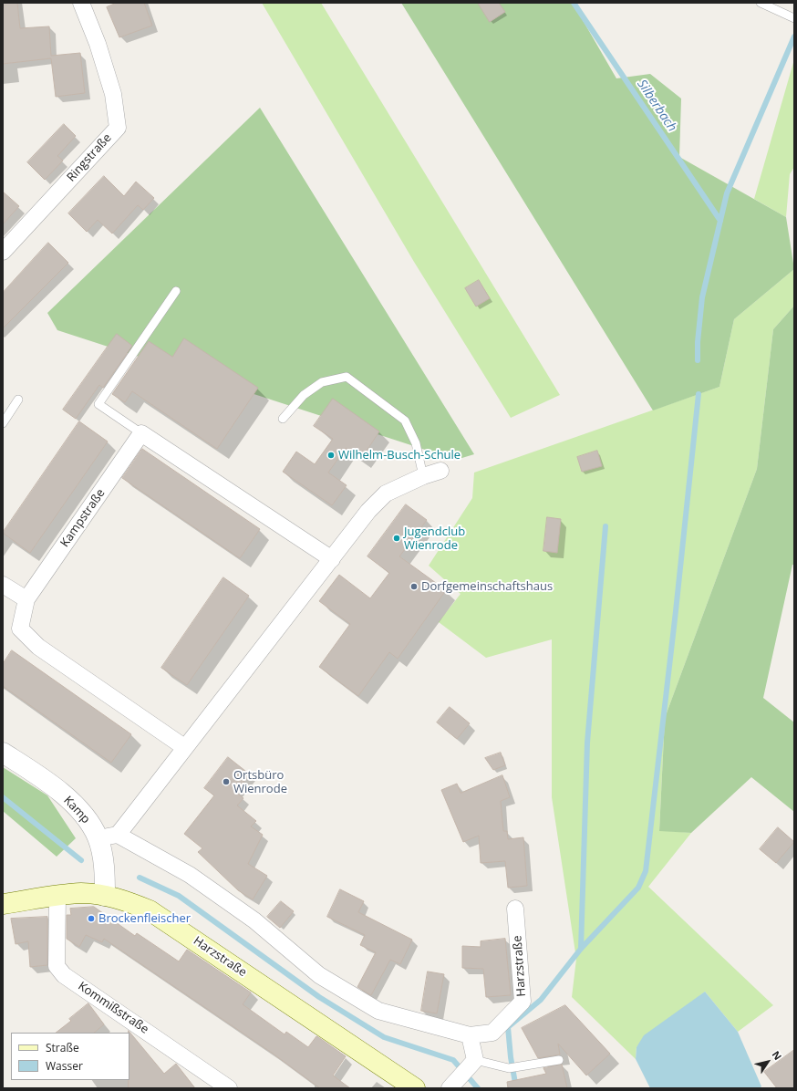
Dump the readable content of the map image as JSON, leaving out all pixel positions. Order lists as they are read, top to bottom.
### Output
{
  "streets": {
    "main road": ["Harzstraße"],
    "street": [
      "Ringstraße",
      "Kampstraße",
      "Kamp",
      "Kommißstraße"
    ]
  },
  "crossings": [
    ["Kamp", "Harzstraße"],
    ["Harzstraße", "Kommißstraße"]
  ],
  "water": ["Silberbach"],
  "places": [
    "Wilhelm-Busch-Schule",
    "Jugendclub Wienrode",
    "Dorfgemeinschaftshaus",
    "Ortsbüro Wienrode",
    "Brockenfleischer"
  ],
  "legend": ["Straße", "Wasser"],
  "north": "top right"
}
